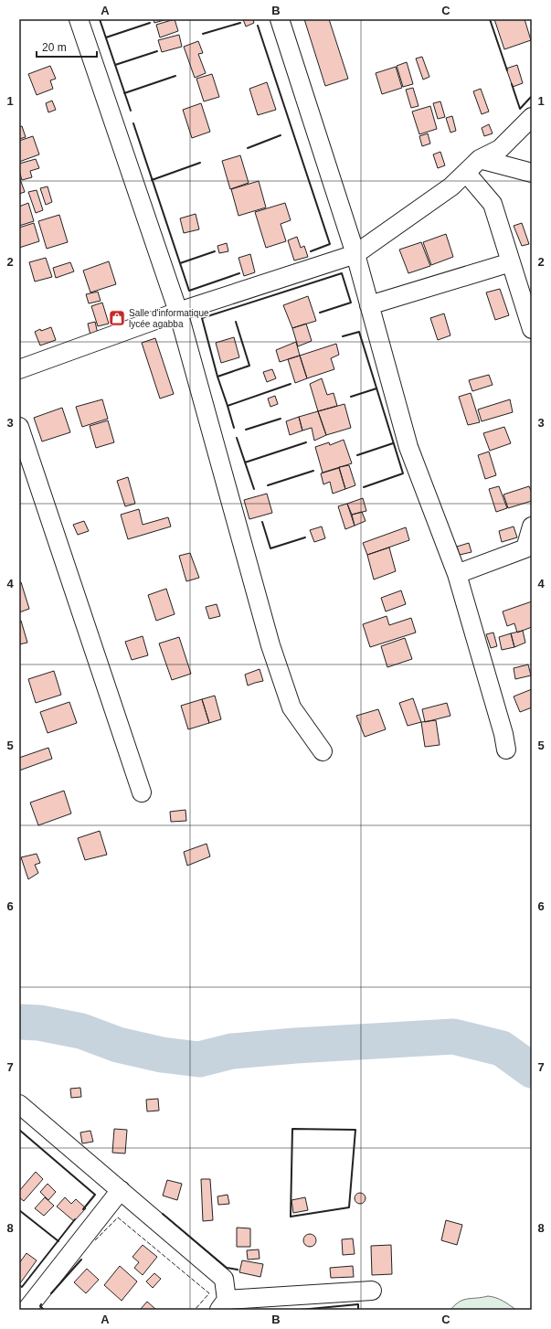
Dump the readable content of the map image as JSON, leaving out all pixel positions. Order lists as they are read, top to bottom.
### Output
{
  "places": {
    "shop": ["Salle d'informatique lycée agabba"]
  },
  "scale_bar": "20 m",
  "grid": {
    "columns": ["A", "B", "C"],
    "rows": [
      "1",
      "2",
      "3",
      "4",
      "5",
      "6",
      "7",
      "8"
    ]
  }
}
